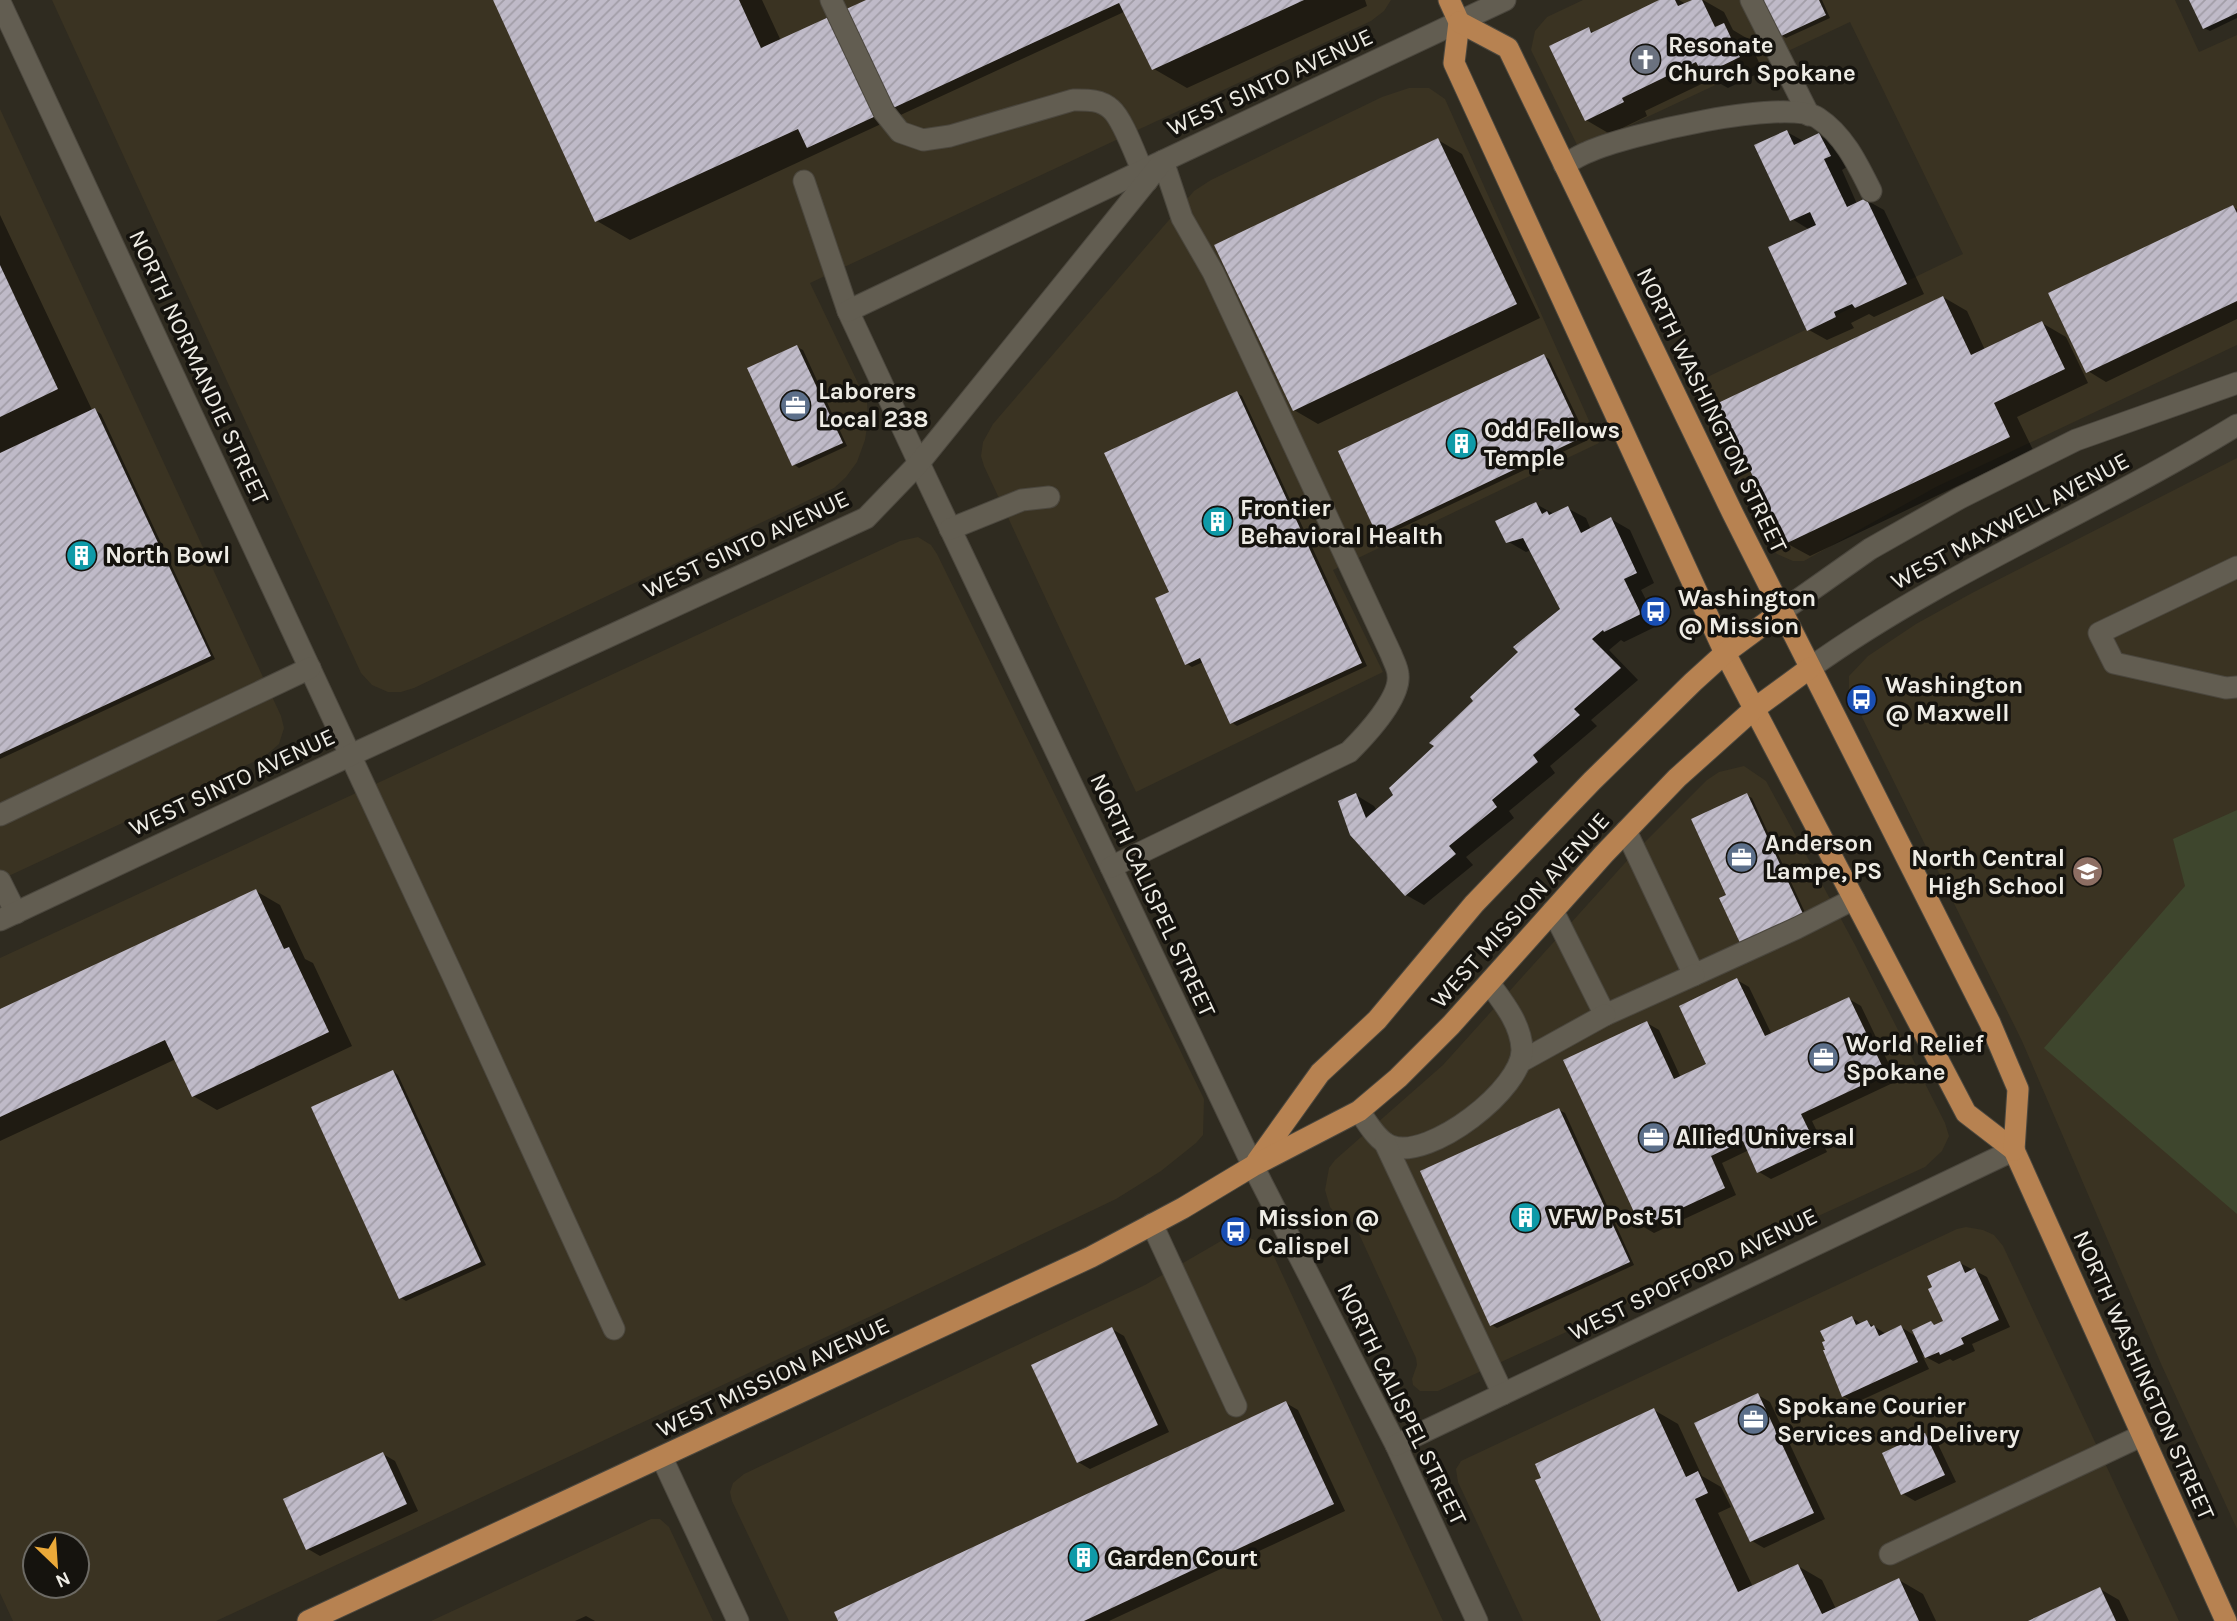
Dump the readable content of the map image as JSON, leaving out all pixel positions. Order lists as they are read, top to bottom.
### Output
{
  "streets": {
    "main road": ["NORTH WASHINGTON STREET", "WEST MAXWELL AVENUE", "WEST MISSION AVENUE"],
    "street": [
      "WEST SINTO AVENUE",
      "NORTH NORMANDIE STREET",
      "NORTH CALISPEL STREET",
      "WEST SPOFFORD AVENUE"
    ]
  },
  "crossings": [
    ["WEST SINTO AVENUE", "NORTH NORMANDIE STREET"],
    ["WEST SINTO AVENUE", "NORTH WASHINGTON STREET"],
    ["WEST SINTO AVENUE", "NORTH CALISPEL STREET"],
    ["NORTH WASHINGTON STREET", "WEST MAXWELL AVENUE"],
    ["NORTH WASHINGTON STREET", "WEST MISSION AVENUE"],
    ["NORTH WASHINGTON STREET", "WEST SPOFFORD AVENUE"],
    ["WEST MAXWELL AVENUE", "WEST MISSION AVENUE"],
    ["NORTH CALISPEL STREET", "WEST MISSION AVENUE"],
    ["NORTH CALISPEL STREET", "WEST SPOFFORD AVENUE"]
  ],
  "places": {
    "church": ["Resonate Church Spokane"],
    "office": [
      "Laborers Local 238",
      "Anderson Lampe, PS",
      "World Relief Spokane",
      "Allied Universal",
      "Spokane Courier Services and Delivery"
    ],
    "building": [
      "Odd Fellows Temple",
      "Frontier Behavioral Health",
      "North Bowl",
      "VFW Post 51",
      "Garden Court"
    ],
    "bus stop": ["Washington @ Mission", "Washington @ Maxwell", "Mission @ Calispel"],
    "school or university": ["North Central High School"]
  },
  "north": "bottom right"
}
